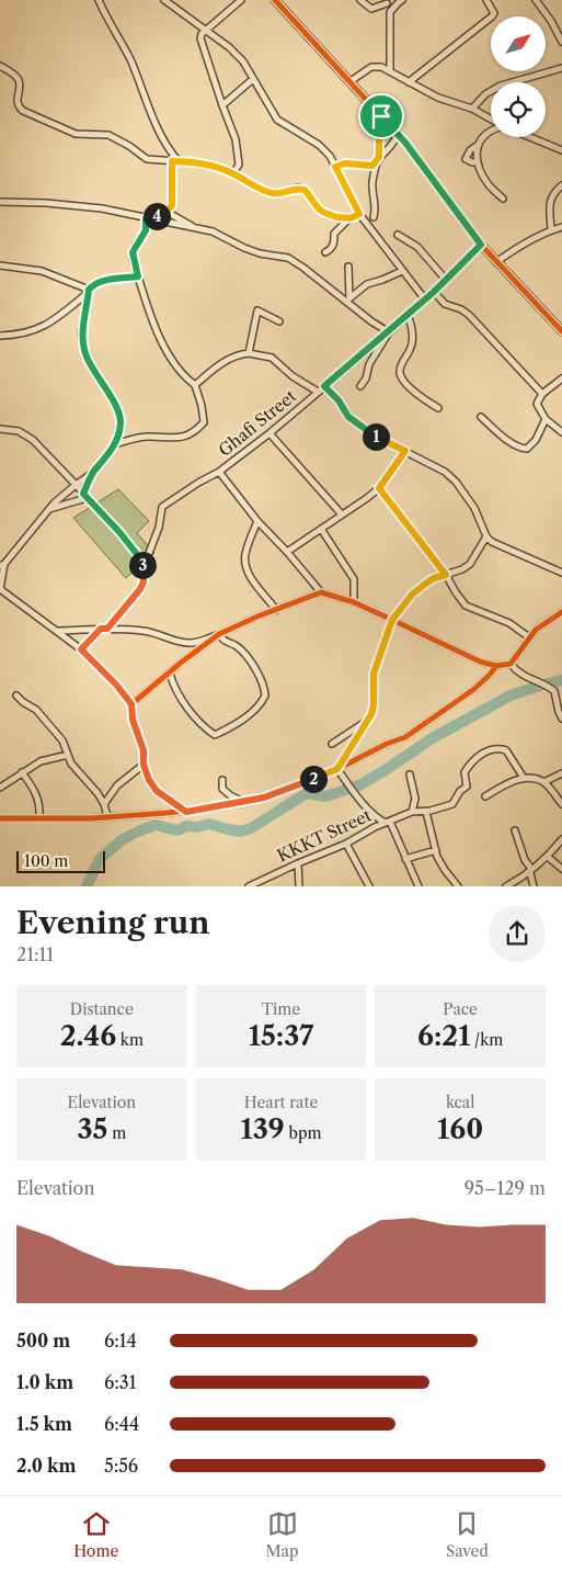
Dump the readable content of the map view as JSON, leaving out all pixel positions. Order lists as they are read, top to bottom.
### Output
{
  "streets": {
    "street": ["Ghafi Street", "KKKT Street"]
  },
  "scale_bar": "100 m",
  "north": "top right",
  "page": {
    "pins": [
      "4",
      "1",
      "3",
      "2"
    ],
    "scale": "100 m",
    "heading": ["Evening run", "21:11"],
    "stats": [
      ["Distance", "2.46 km"],
      ["Time", "15:37"],
      ["Pace", "6:21 /km"],
      ["Elevation", "35 m"],
      ["Heart rate", "139 bpm"],
      ["kcal", "160"]
    ],
    "chart": ["Elevation", "95–129 m"],
    "list": [
      {
        "name": "500 m",
        "note": "6:14"
      },
      {
        "name": "1.0 km",
        "note": "6:31"
      },
      {
        "name": "1.5 km",
        "note": "6:44"
      },
      {
        "name": "2.0 km",
        "note": "5:56"
      }
    ],
    "tabs": ["Home", "Map", "Saved"]
  }
}
